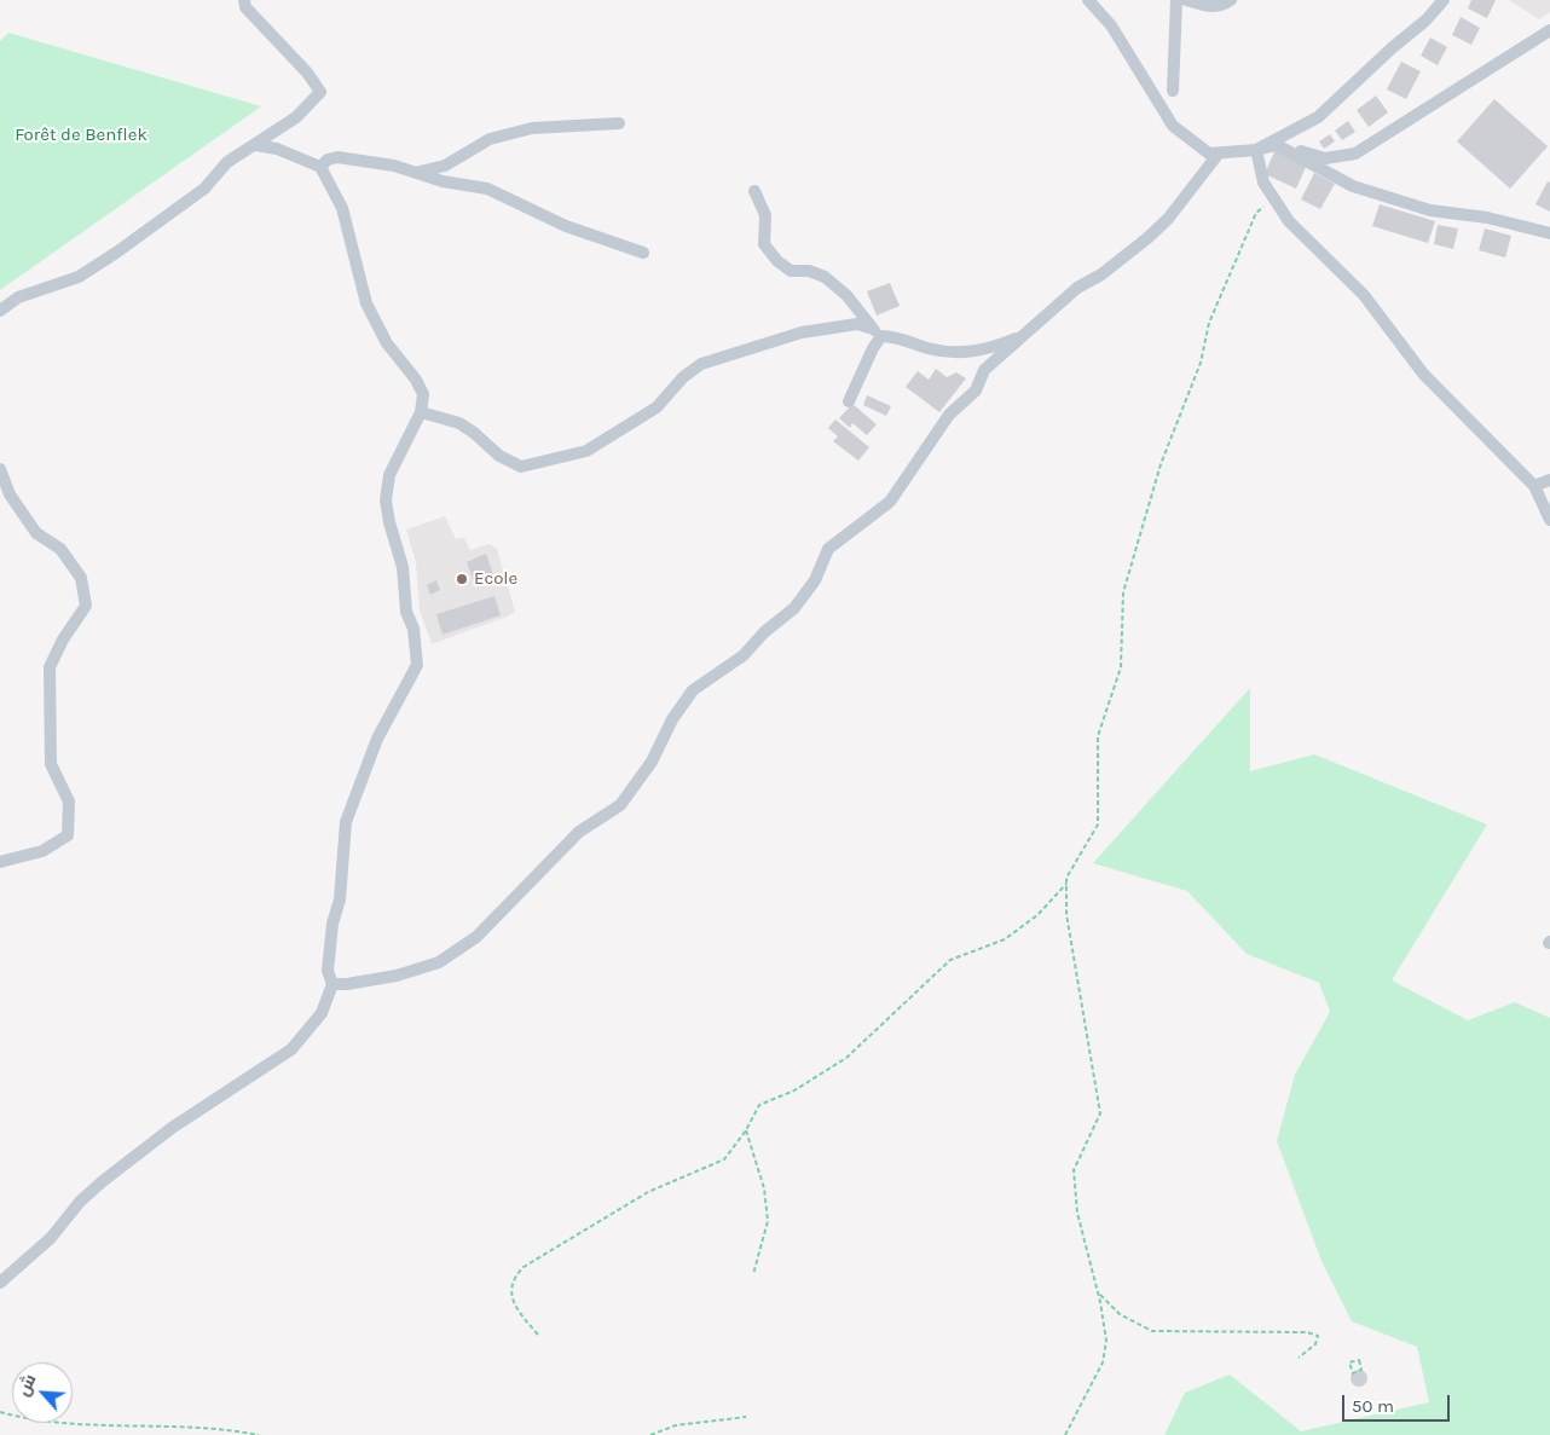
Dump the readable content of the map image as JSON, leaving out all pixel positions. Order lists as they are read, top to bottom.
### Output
{
  "parks": ["Forêt de Benflek"],
  "places": ["Ecole"],
  "scale_bar": "50 m",
  "north": "top left"
}
